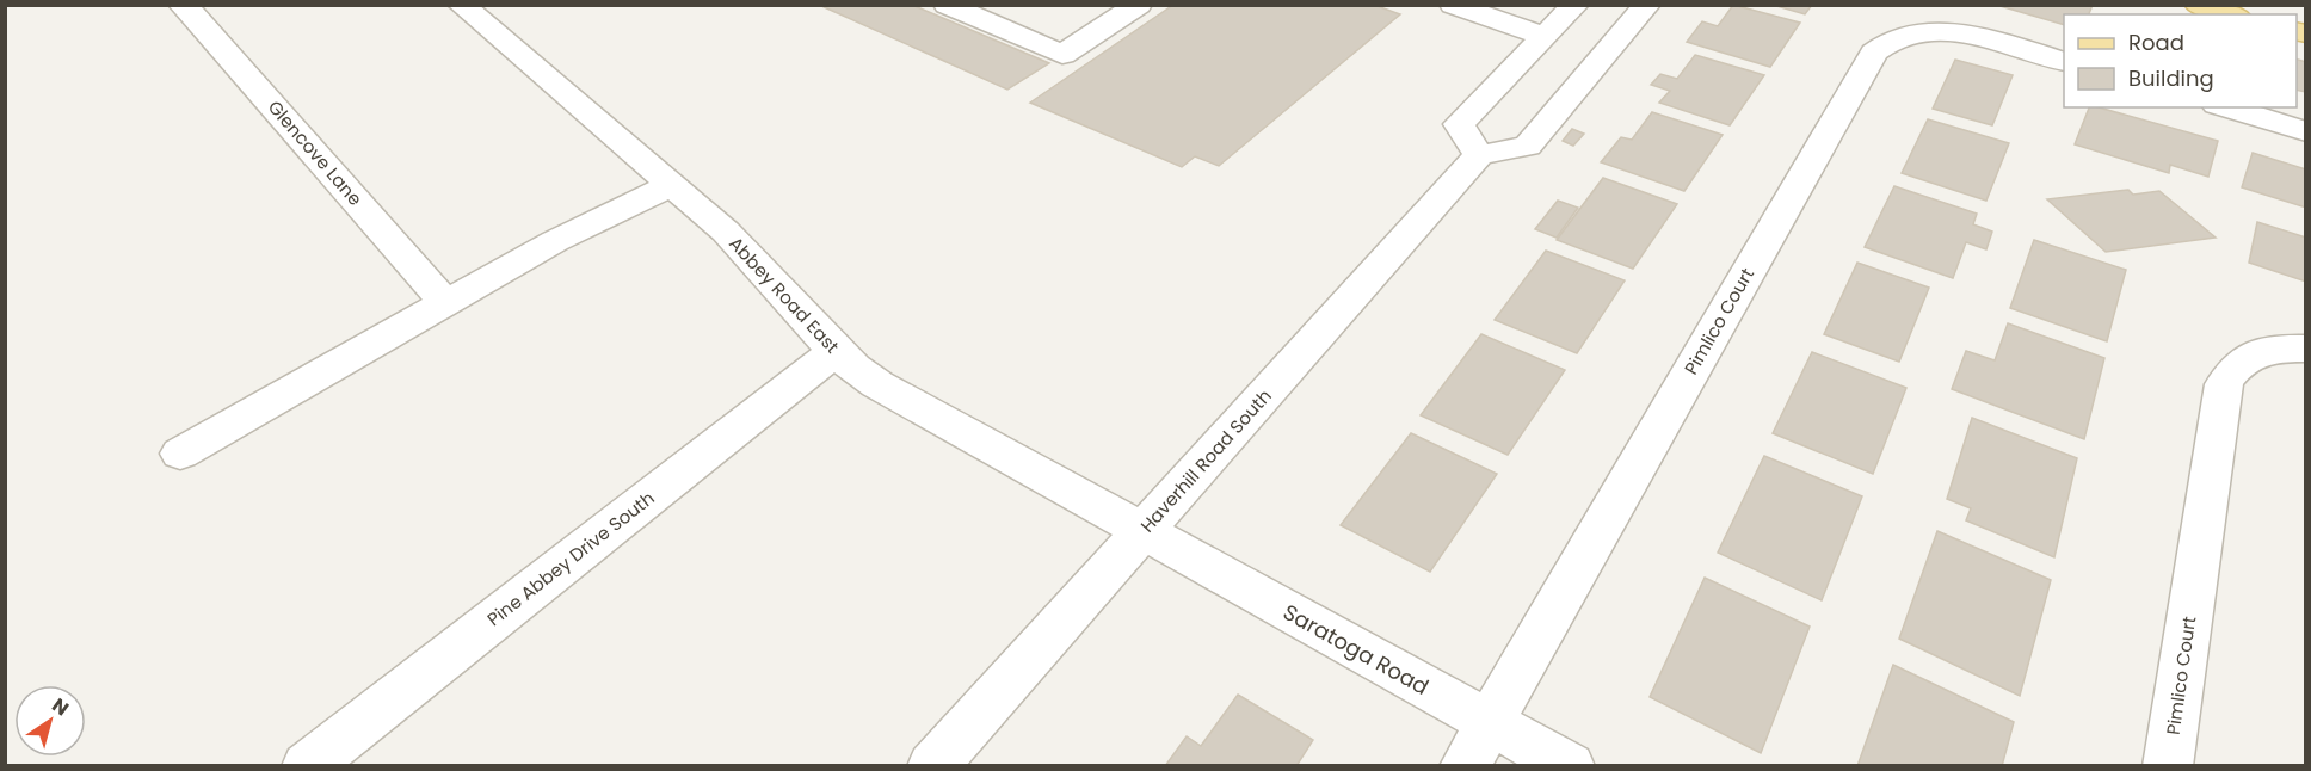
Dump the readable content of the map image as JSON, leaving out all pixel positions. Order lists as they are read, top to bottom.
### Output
{
  "streets": {
    "street": [
      "Glencove Lane",
      "Abbey Road East",
      "Pimlico Court",
      "Haverhill Road South",
      "Pine Abbey Drive South",
      "Saratoga Road"
    ]
  },
  "crossings": [
    ["Abbey Road East", "Haverhill Road South"],
    ["Abbey Road East", "Pine Abbey Drive South"],
    ["Abbey Road East", "Saratoga Road"],
    ["Pimlico Court", "Saratoga Road"],
    ["Haverhill Road South", "Saratoga Road"]
  ],
  "legend": ["Road", "Building"],
  "north": "top right"
}
